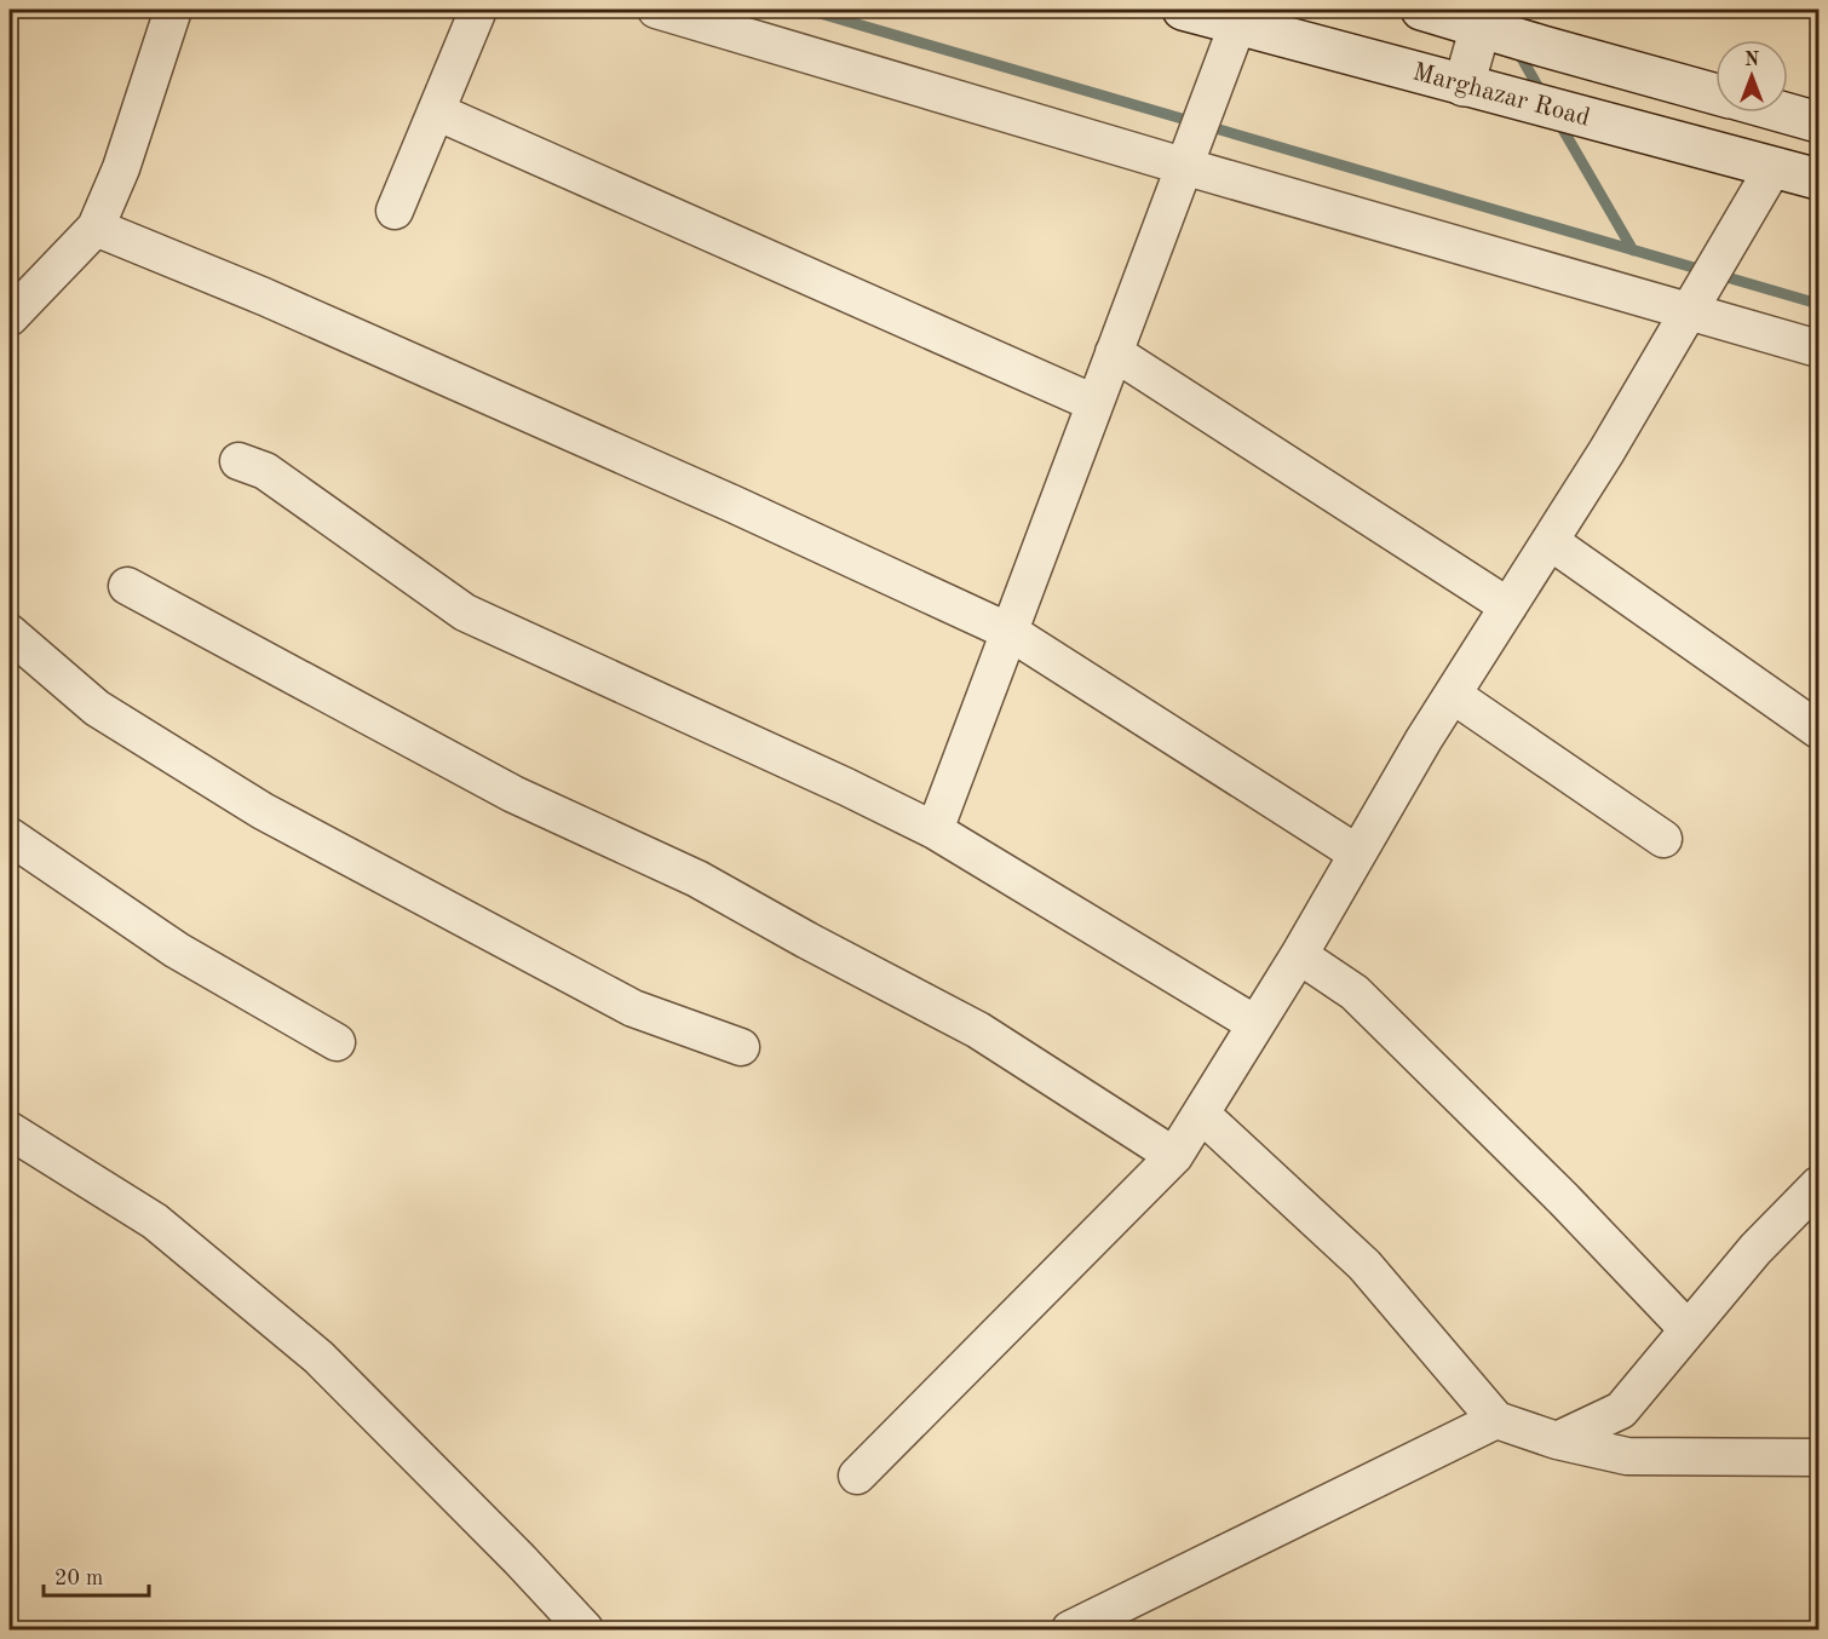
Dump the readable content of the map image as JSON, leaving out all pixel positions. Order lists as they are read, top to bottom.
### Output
{
  "streets": {
    "main road": ["Marghazar Road"]
  },
  "scale_bar": "20 m",
  "north": "top"
}
